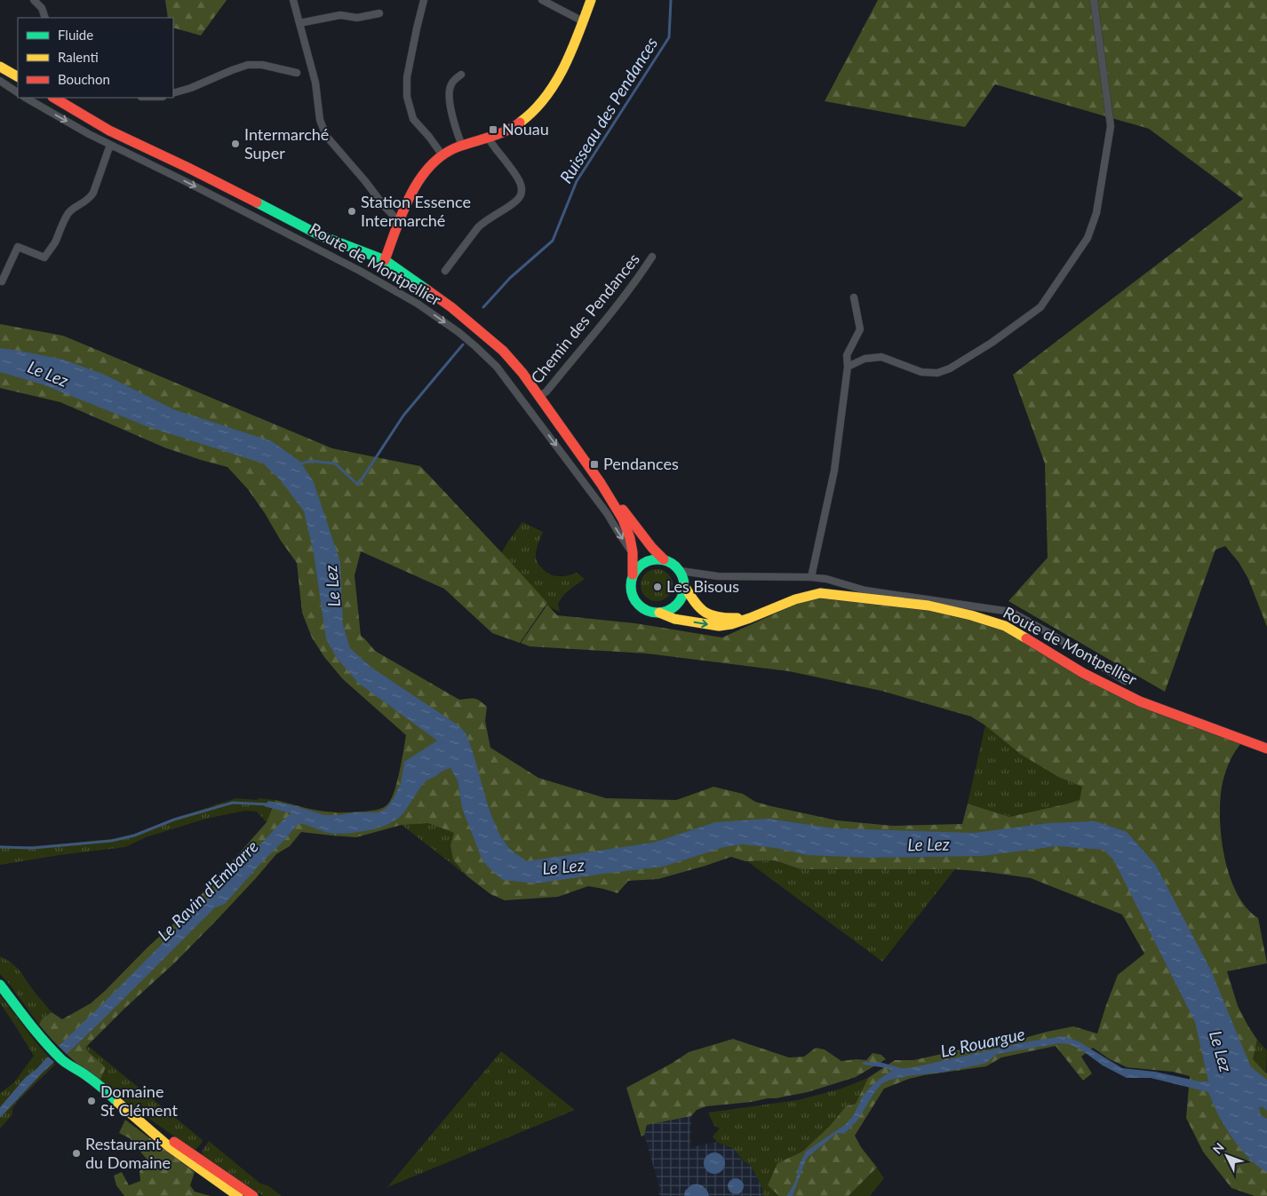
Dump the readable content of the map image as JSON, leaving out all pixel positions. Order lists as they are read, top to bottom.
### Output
{
  "streets": {
    "main road": ["Route de Montpellier"],
    "street": ["Chemin des Pendances"]
  },
  "crossings": [
    ["Route de Montpellier", "Chemin des Pendances"]
  ],
  "one_way": ["Route de Montpellier"],
  "water": [
    "Ruisseau des Pendances",
    "Le Lez",
    "Le Ravin d'Embarre",
    "Le Rouargue"
  ],
  "places": {
    "transit": ["Nouau", "Pendances"],
    "other": [
      "Intermarché Super",
      "Station Essence Intermarché",
      "Les Bisous",
      "Domaine St Clément",
      "Restaurant du Domaine"
    ]
  },
  "legend": ["Fluide", "Ralenti", "Bouchon"],
  "north": "top left"
}
